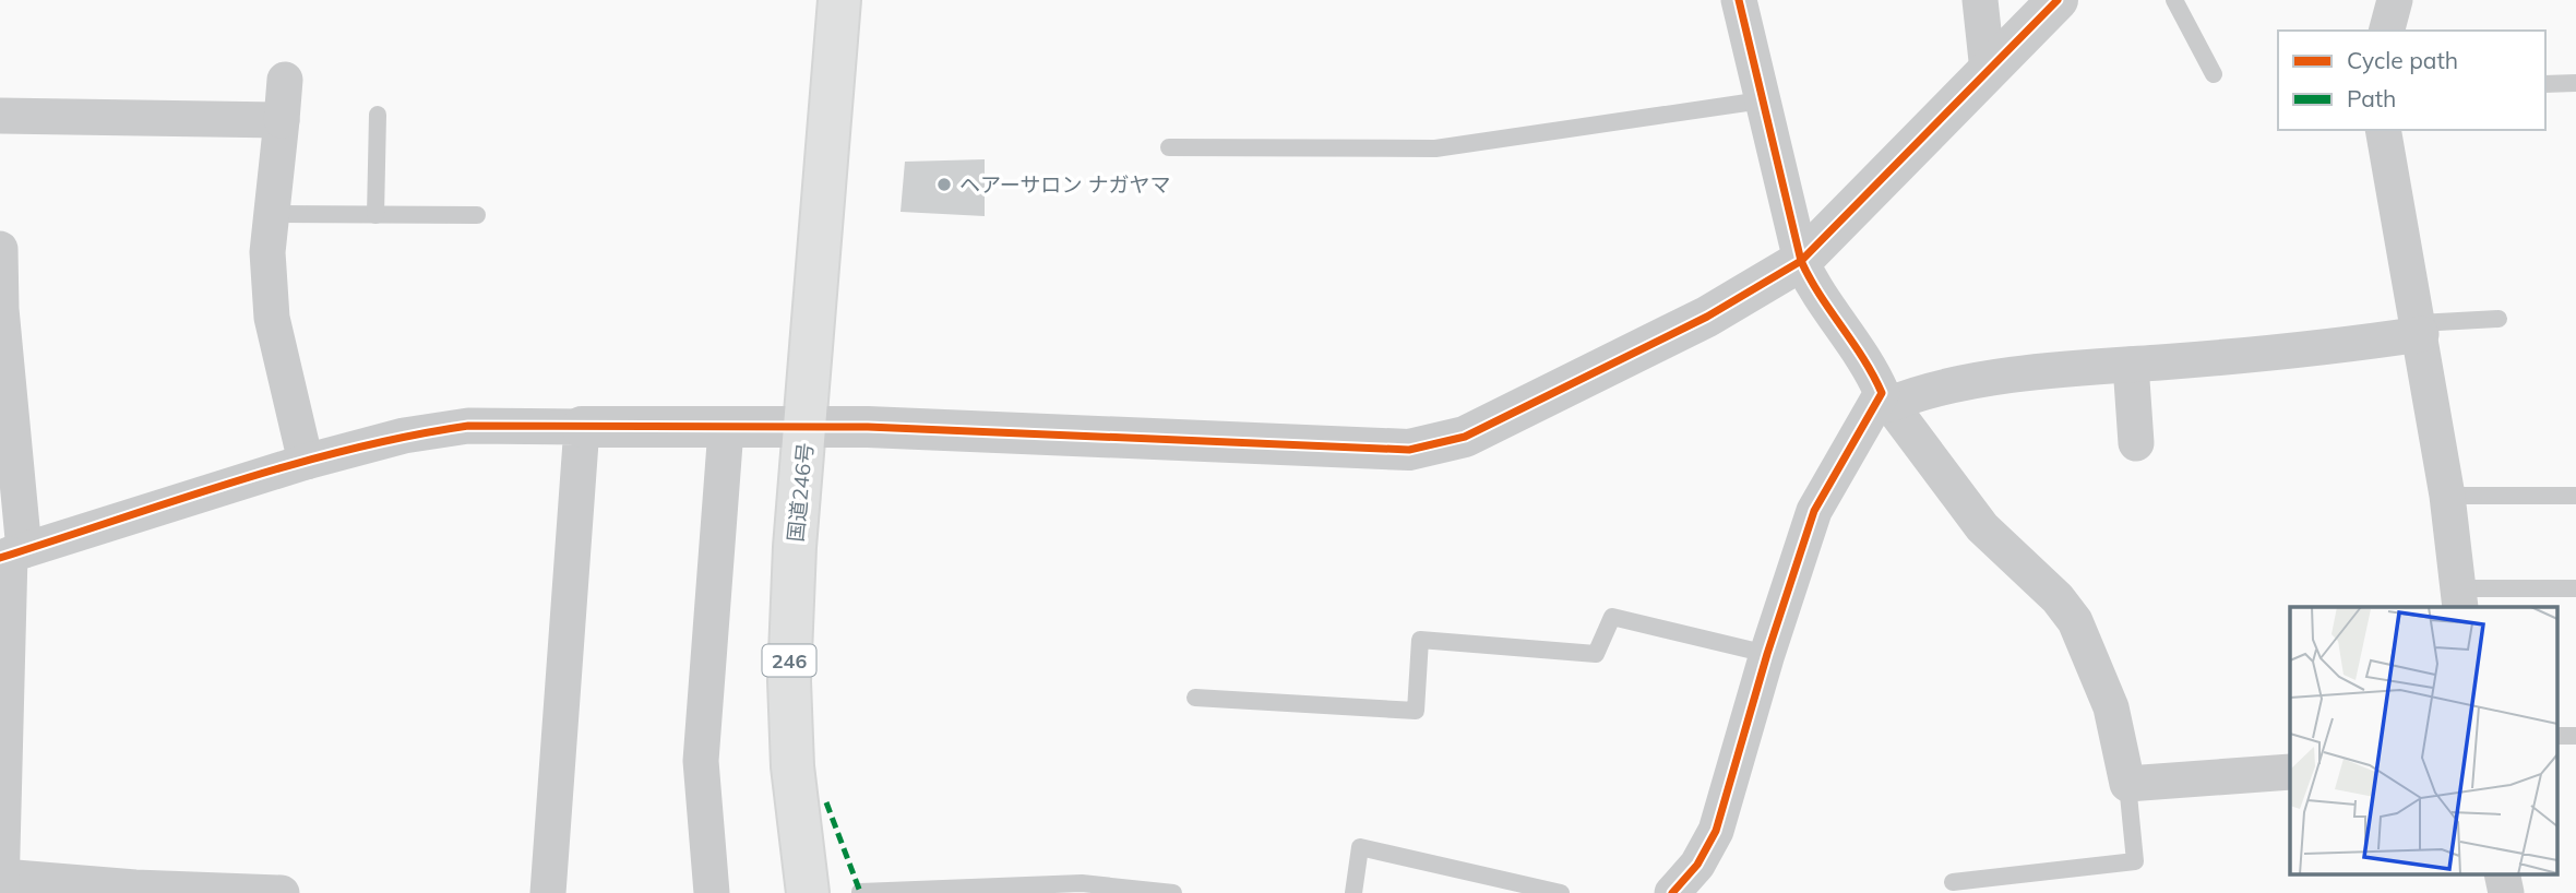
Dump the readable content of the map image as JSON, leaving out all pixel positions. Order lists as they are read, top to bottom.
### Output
{
  "streets": {
    "highway": ["国道246号", "246"]
  },
  "places": ["ヘアーサロン ナガヤマ"],
  "legend": ["Cycle path", "Path"]
}
